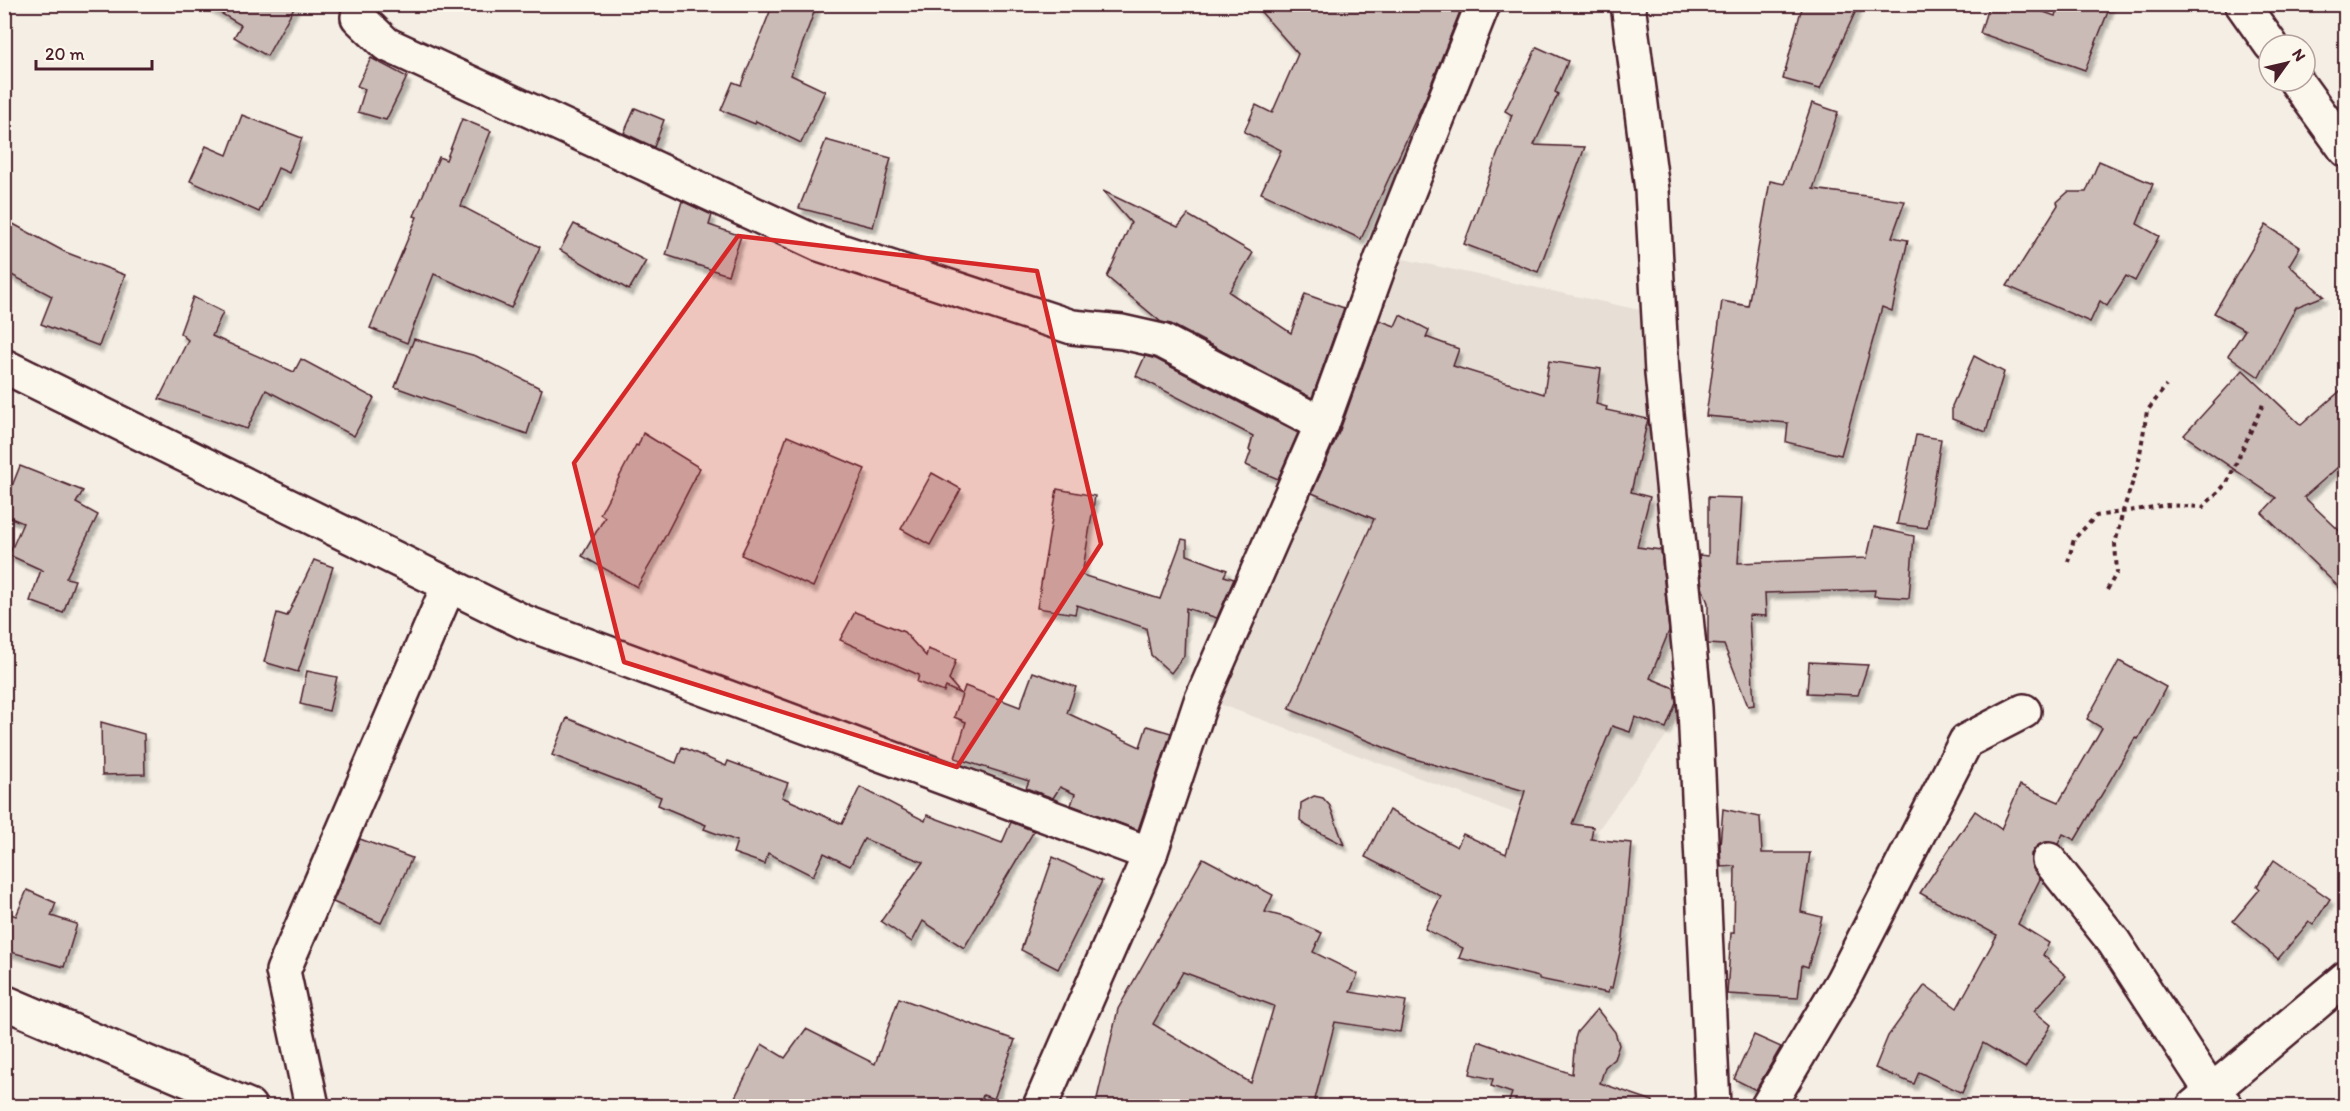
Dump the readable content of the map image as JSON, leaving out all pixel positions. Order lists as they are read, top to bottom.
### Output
{
  "scale_bar": "20 m",
  "north": "top right"
}
